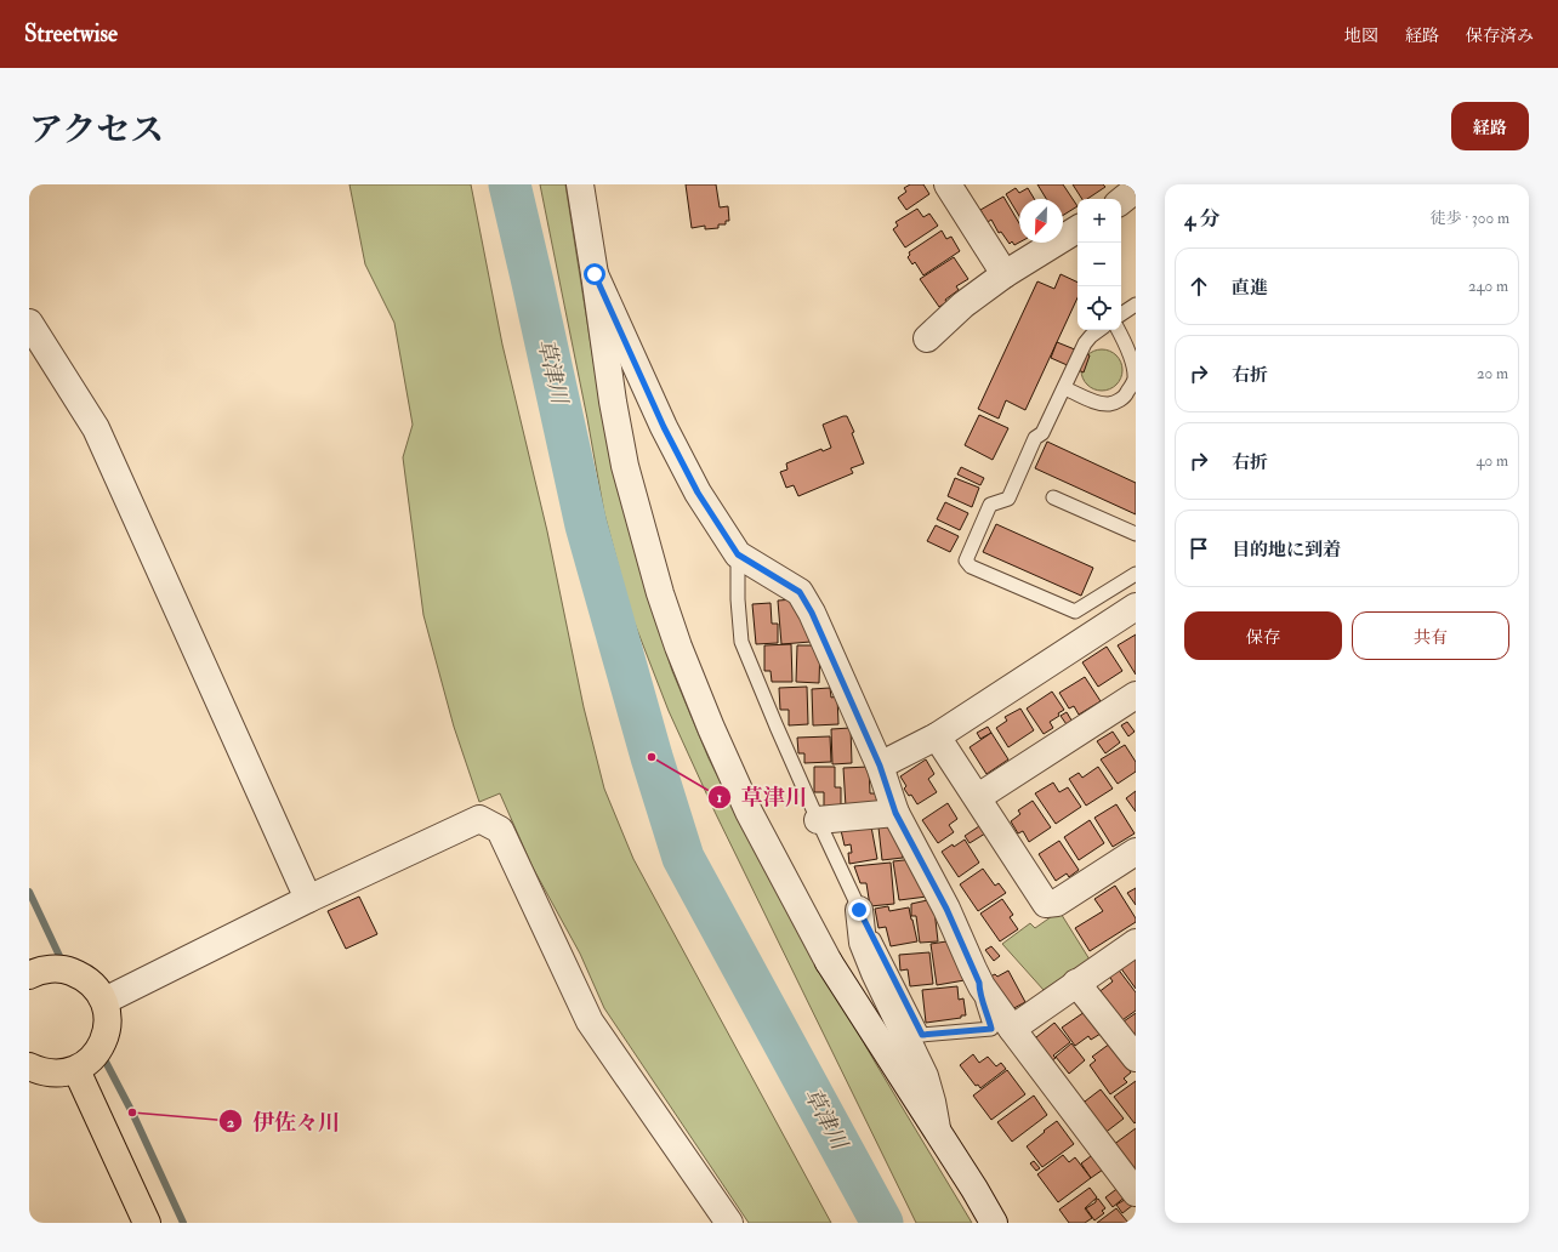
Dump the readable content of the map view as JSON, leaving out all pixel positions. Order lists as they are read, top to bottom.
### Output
{
  "water": ["草津川"],
  "places": ["草津川", "伊佐々川"],
  "north": "bottom left",
  "page": {
    "header": "Streetwise",
    "nav": ["地図", "経路", "保存済み"],
    "title": "アクセス",
    "buttons": [
      "経路",
      ["保存", "共有"]
    ],
    "heading": ["4 分", "徒歩 · 300 m"],
    "map_buttons": ["+", "−"],
    "list": [
      ["直進", "240 m"],
      ["右折", "20 m"],
      ["右折", "40 m"],
      "目的地に到着"
    ]
  }
}
